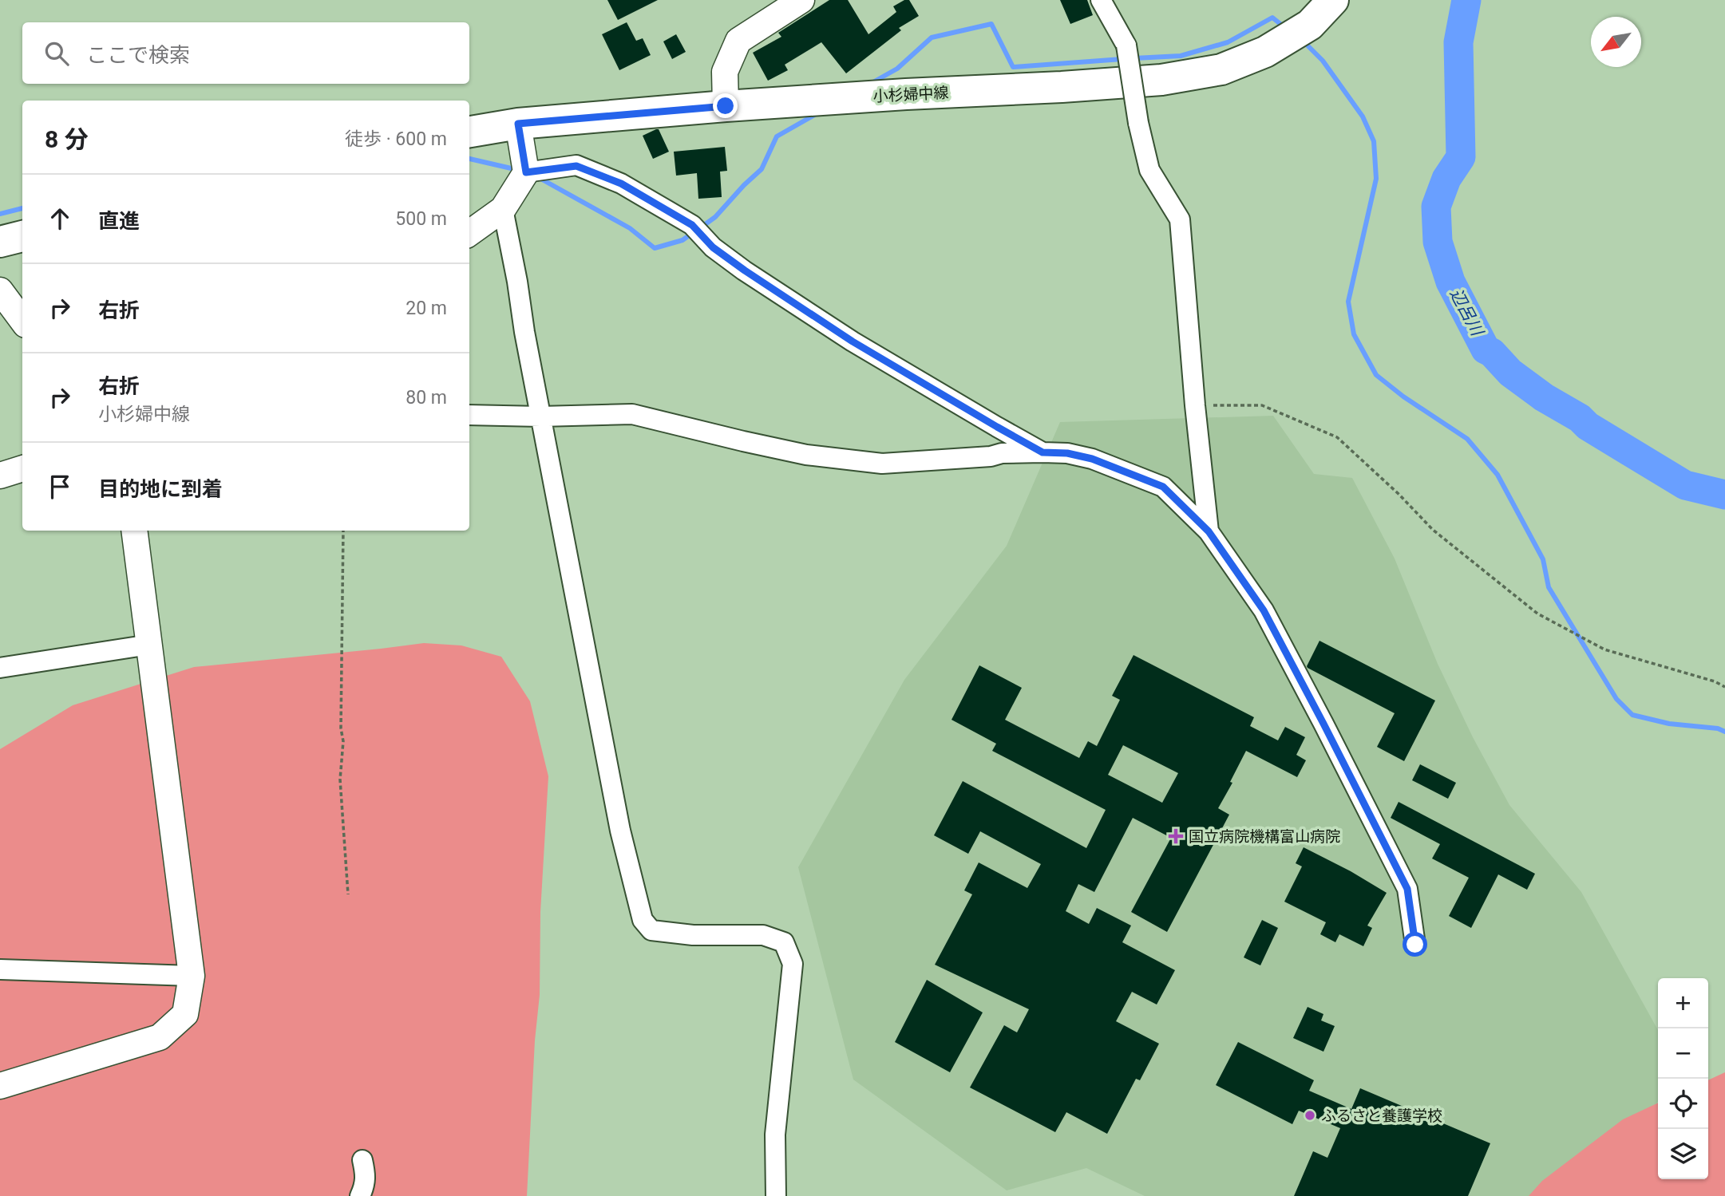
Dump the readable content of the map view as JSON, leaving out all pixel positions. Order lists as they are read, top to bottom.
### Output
{
  "streets": {
    "main road": ["小杉婦中線"]
  },
  "water": ["辺呂川"],
  "places": {
    "health": ["国立病院機構富山病院"],
    "other": ["ふるさと養護学校"]
  },
  "north": "bottom left",
  "page": {
    "search": "ここで検索",
    "heading": ["8 分", "徒歩 · 600 m"],
    "list": [
      ["直進", "500 m"],
      ["右折", "20 m"],
      ["右折", "小杉婦中線", "80 m"],
      "目的地に到着"
    ],
    "map_buttons": ["+", "−"]
  }
}
